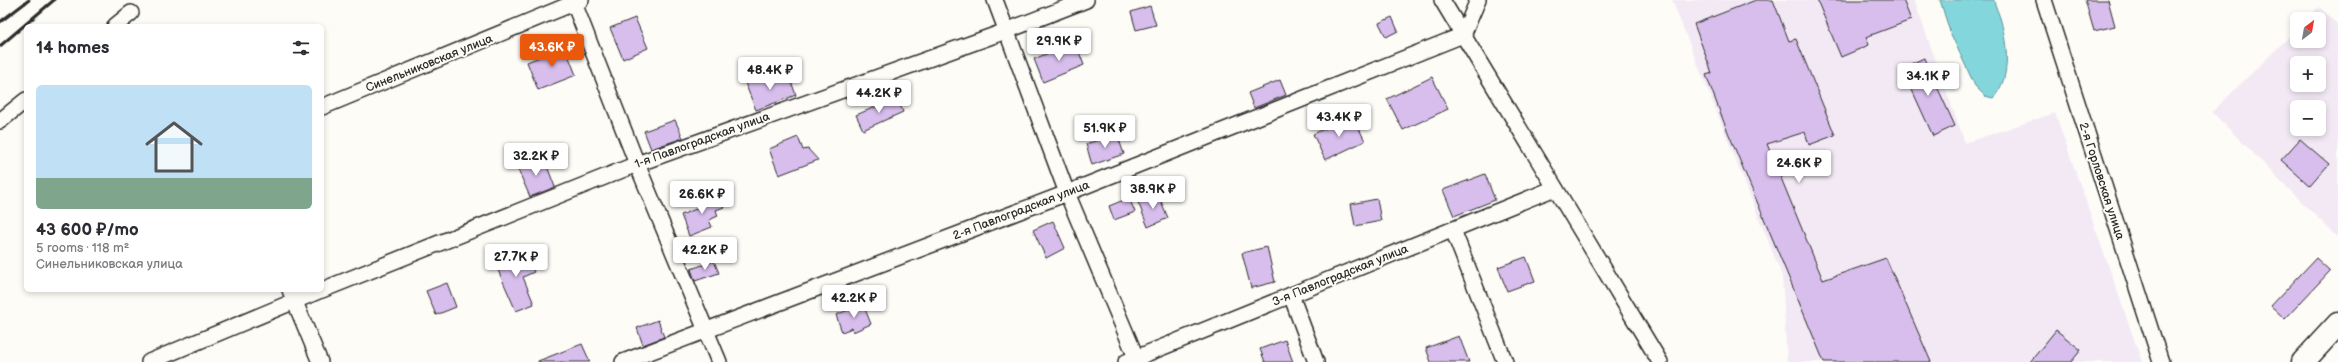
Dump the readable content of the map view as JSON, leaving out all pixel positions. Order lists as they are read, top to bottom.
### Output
{
  "streets": {
    "street": [
      "Синельниковская улица",
      "1-я Павлоградская улица",
      "2-я Горловская улица",
      "2-я Павлоградская улица",
      "3-я Павлоградская улица"
    ]
  },
  "north": "top right",
  "page": {
    "map_buttons": ["+", "−"],
    "heading": "14 homes",
    "price": [
      "29.9K ₽",
      "43.6K ₽",
      "48.4K ₽",
      "34.1K ₽",
      "44.2K ₽",
      "43.4K ₽",
      "51.9K ₽",
      "32.2K ₽",
      "24.6K ₽",
      "38.9K ₽",
      "26.6K ₽",
      "42.2K ₽",
      "27.7K ₽",
      "42.2K ₽"
    ],
    "list": [
      {
        "name": "43 600 ₽/mo",
        "note": "5 rooms · 118 m² · Синельниковская улица"
      }
    ]
  }
}
